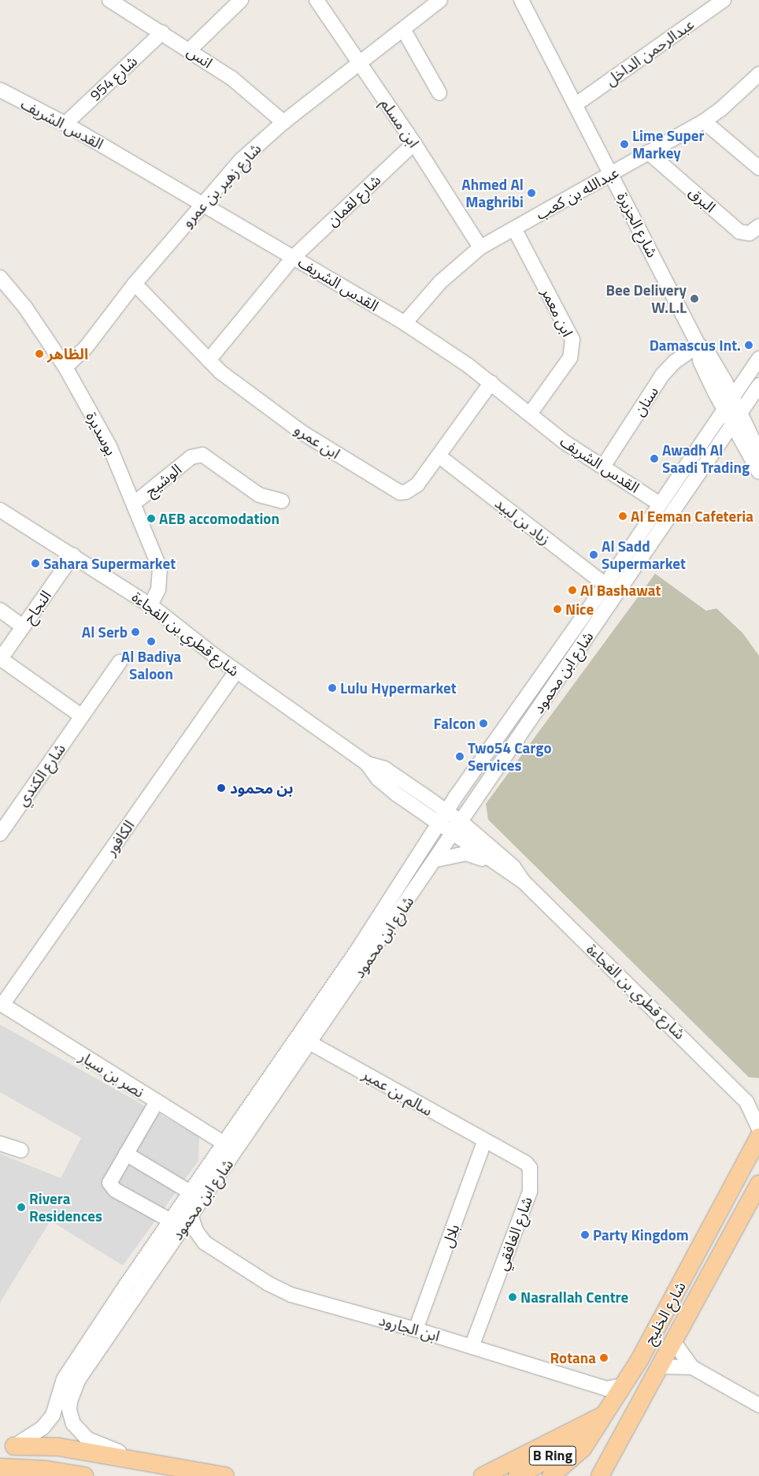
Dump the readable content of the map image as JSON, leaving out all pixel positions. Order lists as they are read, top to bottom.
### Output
{
  "streets": {
    "main road": ["شارع الخليج", "B Ring"],
    "street": [
      "عبدالرحمن الداخل",
      "انس",
      "شارع 954",
      "ابن مسلم",
      "القدس الشريف",
      "شارع زهير بن عمرو",
      "عبدالله بن كعب",
      "البرق",
      "شارع لقمان",
      "شارع الجزيرة",
      "ابن معمر",
      "سنان",
      "بوسديرة",
      "ابن عمرو",
      "الوشيج",
      "زياد بن لبيد",
      "النجاح",
      "شارع قطري بن الفجاءة",
      "شارع ابن محمود",
      "شارع الكندي",
      "الكافور",
      "نصر بن سيار",
      "سالم بن عمير",
      "شارع الغافقي",
      "بلال",
      "ابن الجارود"
    ]
  },
  "crossings": [
    ["عبدالرحمن الداخل", "شارع الجزيرة"],
    ["انس", "شارع 954"],
    ["انس", "شارع زهير بن عمرو"],
    ["شارع 954", "القدس الشريف"],
    ["ابن مسلم", "شارع زهير بن عمرو"],
    ["ابن مسلم", "عبدالله بن كعب"],
    ["ابن مسلم", "شارع لقمان"],
    ["القدس الشريف", "شارع زهير بن عمرو"],
    ["القدس الشريف", "عبدالله بن كعب"],
    ["القدس الشريف", "شارع لقمان"],
    ["القدس الشريف", "ابن معمر"],
    ["القدس الشريف", "سنان"],
    ["القدس الشريف", "ابن عمرو"],
    ["القدس الشريف", "شارع ابن محمود"],
    ["شارع زهير بن عمرو", "بوسديرة"],
    ["شارع زهير بن عمرو", "ابن عمرو"],
    ["عبدالله بن كعب", "البرق"],
    ["عبدالله بن كعب", "شارع الجزيرة"],
    ["عبدالله بن كعب", "ابن معمر"],
    ["شارع لقمان", "ابن عمرو"],
    ["شارع الجزيرة", "سنان"],
    ["شارع الجزيرة", "شارع ابن محمود"],
    ["بوسديرة", "الوشيج"],
    ["بوسديرة", "شارع قطري بن الفجاءة"],
    ["ابن عمرو", "زياد بن لبيد"],
    ["زياد بن لبيد", "شارع ابن محمود"],
    ["النجاح", "شارع قطري بن الفجاءة"],
    ["شارع قطري بن الفجاءة", "شارع ابن محمود"],
    ["شارع قطري بن الفجاءة", "الكافور"],
    ["شارع ابن محمود", "نصر بن سيار"],
    ["شارع ابن محمود", "سالم بن عمير"],
    ["شارع ابن محمود", "ابن الجارود"],
    ["الكافور", "نصر بن سيار"],
    ["سالم بن عمير", "شارع الغافقي"],
    ["سالم بن عمير", "بلال"],
    ["شارع الغافقي", "بلال"],
    ["شارع الغافقي", "ابن الجارود"],
    ["بلال", "ابن الجارود"],
    ["شارع الخليج", "ابن الجارود"],
    ["شارع الخليج", "B Ring"]
  ],
  "places": [
    "Lime Super Markey",
    "Ahmed Al Maghribi",
    "Bee Delivery W.L.L",
    "Damascus Int.",
    "الظاهر",
    "Awadh Al Saadi Trading",
    "Al Eeman Cafeteria",
    "AEB accomodation",
    "Al Sadd Supermarket",
    "Sahara Supermarket",
    "Al Bashawat",
    "Nice",
    "Al Serb",
    "Al Badiya Saloon",
    "Lulu Hypermarket",
    "Falcon",
    "Two54 Cargo Services",
    "بن محمود",
    "Rivera Residences",
    "Party Kingdom",
    "Nasrallah Centre",
    "Rotana"
  ]
}
